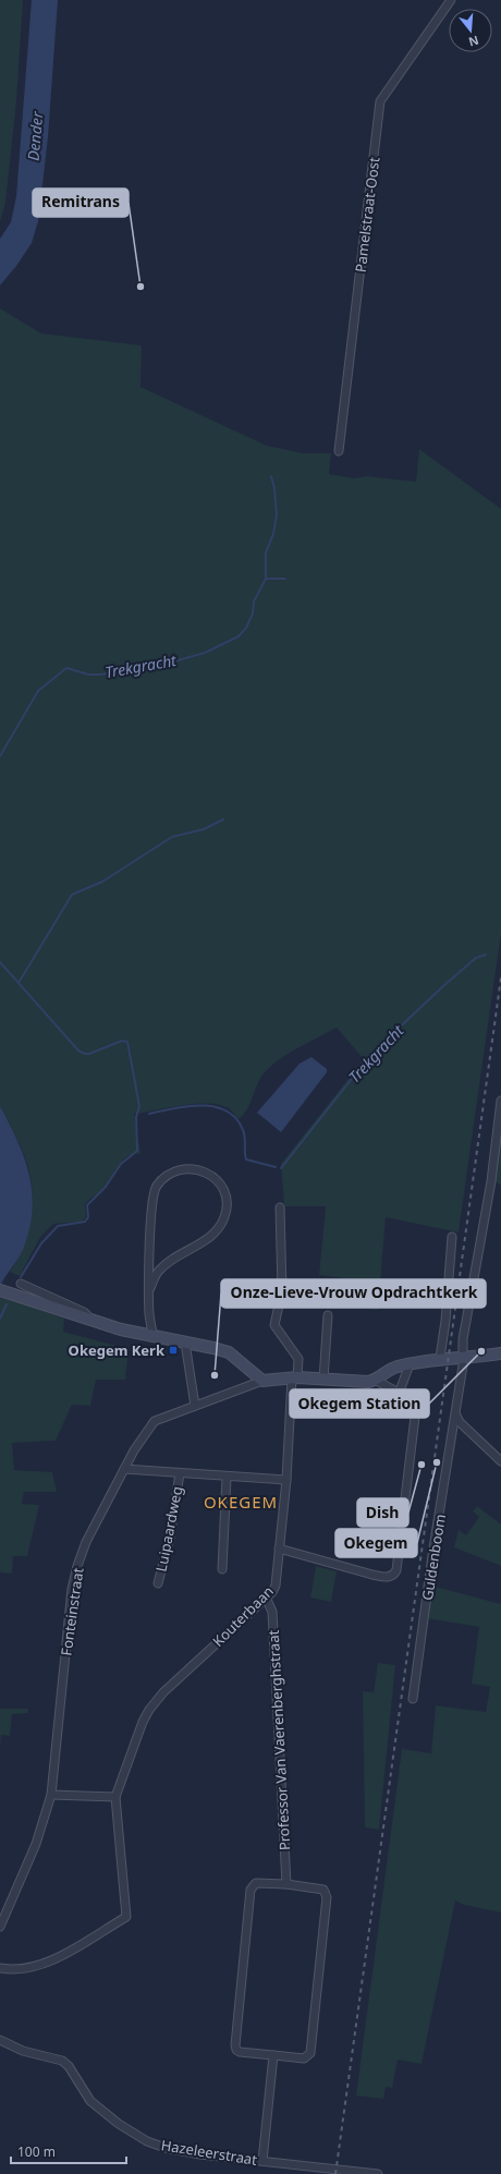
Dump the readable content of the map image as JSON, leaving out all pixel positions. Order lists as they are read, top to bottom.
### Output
{
  "streets": {
    "street": [
      "Pamelstraat-Oost",
      "Luipaardweg",
      "Guldenboom",
      "Fonteinstraat",
      "Kouterbaan",
      "Professor Van Vaerenberghstraat",
      "Hazeleerstraat"
    ]
  },
  "crossings": [
    ["Kouterbaan", "Professor Van Vaerenberghstraat"]
  ],
  "districts": ["OKEGEM"],
  "water": ["Dender", "Trekgracht"],
  "places": {
    "other": [
      "Remitrans",
      "Okegem Station",
      "Onze-Lieve-Vrouw Opdrachtkerk",
      "Okegem",
      "Dish"
    ],
    "transit": ["Okegem Kerk"]
  },
  "scale_bar": "100 m",
  "north": "bottom"
}
